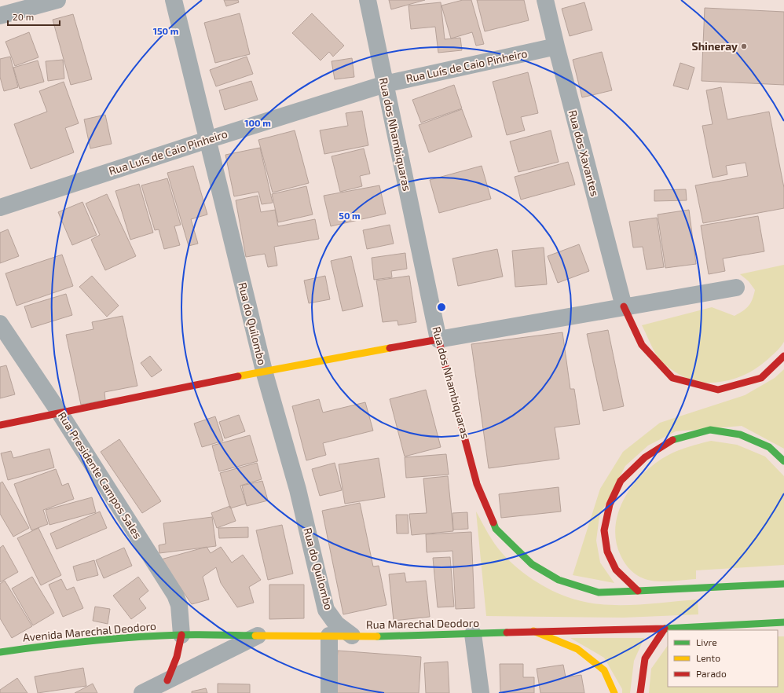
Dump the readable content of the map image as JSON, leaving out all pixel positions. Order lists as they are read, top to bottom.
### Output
{
  "streets": {
    "main road": ["Rua dos Nhambiquaras", "Rua Marechal Deodoro", "Avenida Marechal Deodoro"],
    "street": [
      "Rua Luís de Caio Pinheiro",
      "Rua dos Xavantes",
      "Rua do Quilombo",
      "Rua Presidente Campos Sales"
    ]
  },
  "crossings": [
    ["Rua Luís de Caio Pinheiro", "Rua dos Nhambiquaras"],
    ["Rua Luís de Caio Pinheiro", "Rua dos Xavantes"],
    ["Rua Luís de Caio Pinheiro", "Rua do Quilombo"],
    ["Rua do Quilombo", "Rua Marechal Deodoro"],
    ["Rua Presidente Campos Sales", "Rua Marechal Deodoro"],
    ["Rua Presidente Campos Sales", "Avenida Marechal Deodoro"],
    ["Rua Marechal Deodoro", "Avenida Marechal Deodoro"]
  ],
  "places": ["Shineray"],
  "legend": ["Livre", "Lento", "Parado"],
  "scale_bar": "20 m",
  "rings": ["150 m", "100 m", "50 m"]
}
